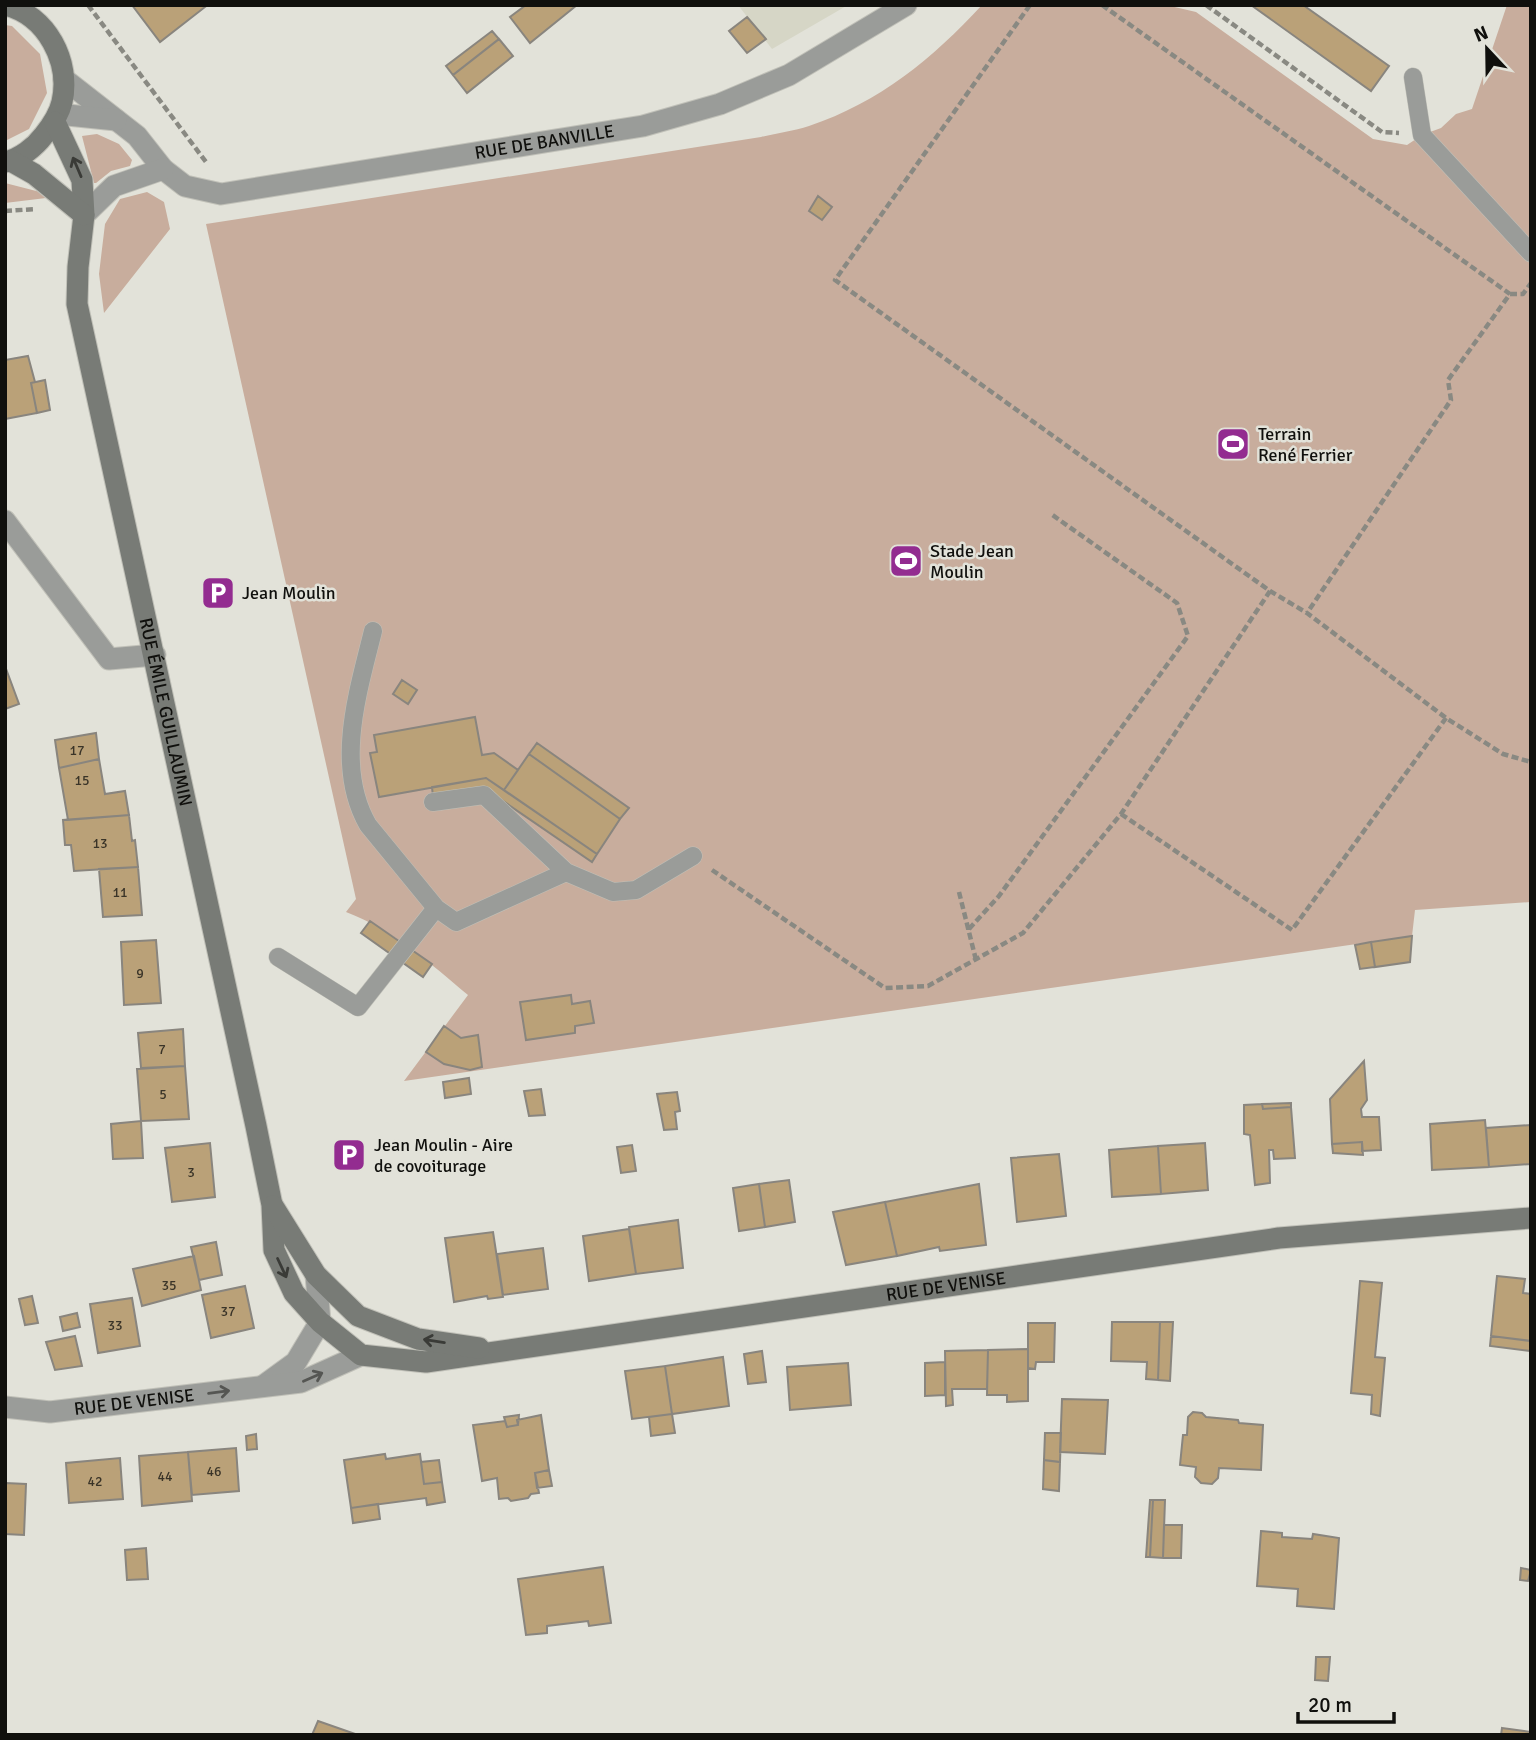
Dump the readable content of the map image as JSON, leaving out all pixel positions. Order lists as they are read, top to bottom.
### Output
{
  "streets": {
    "main road": ["RUE ÉMILE GUILLAUMIN", "RUE DE VENISE"],
    "street": ["RUE DE BANVILLE"]
  },
  "crossings": [
    ["RUE ÉMILE GUILLAUMIN", "RUE DE VENISE"]
  ],
  "places": {
    "sports": ["Terrain René Ferrier", "Stade Jean Moulin"],
    "parking": ["Jean Moulin", "Jean Moulin - Aire de covoiturage"]
  },
  "house_numbers": [
    "17",
    "15",
    "13",
    "11",
    "9",
    "7",
    "5",
    "3",
    "35",
    "37",
    "33",
    "46",
    "44",
    "42"
  ],
  "scale_bar": "20 m",
  "north": "top"
}
